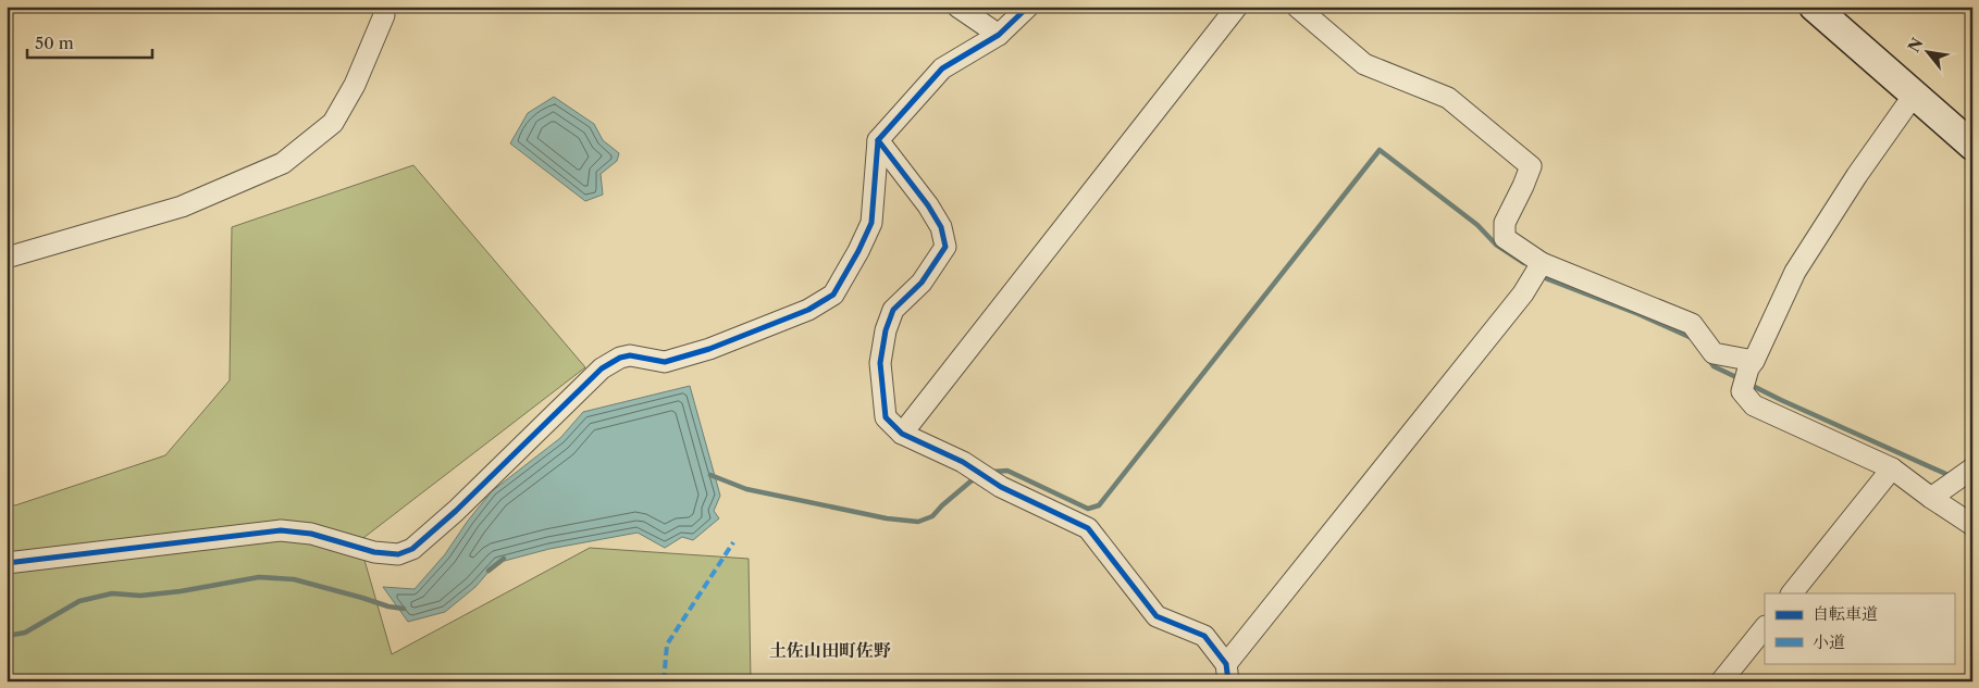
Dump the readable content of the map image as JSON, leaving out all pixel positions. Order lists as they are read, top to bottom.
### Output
{
  "districts": ["土佐山田町佐野"],
  "legend": ["自転車道", "小道"],
  "scale_bar": "50 m",
  "north": "top left"
}
